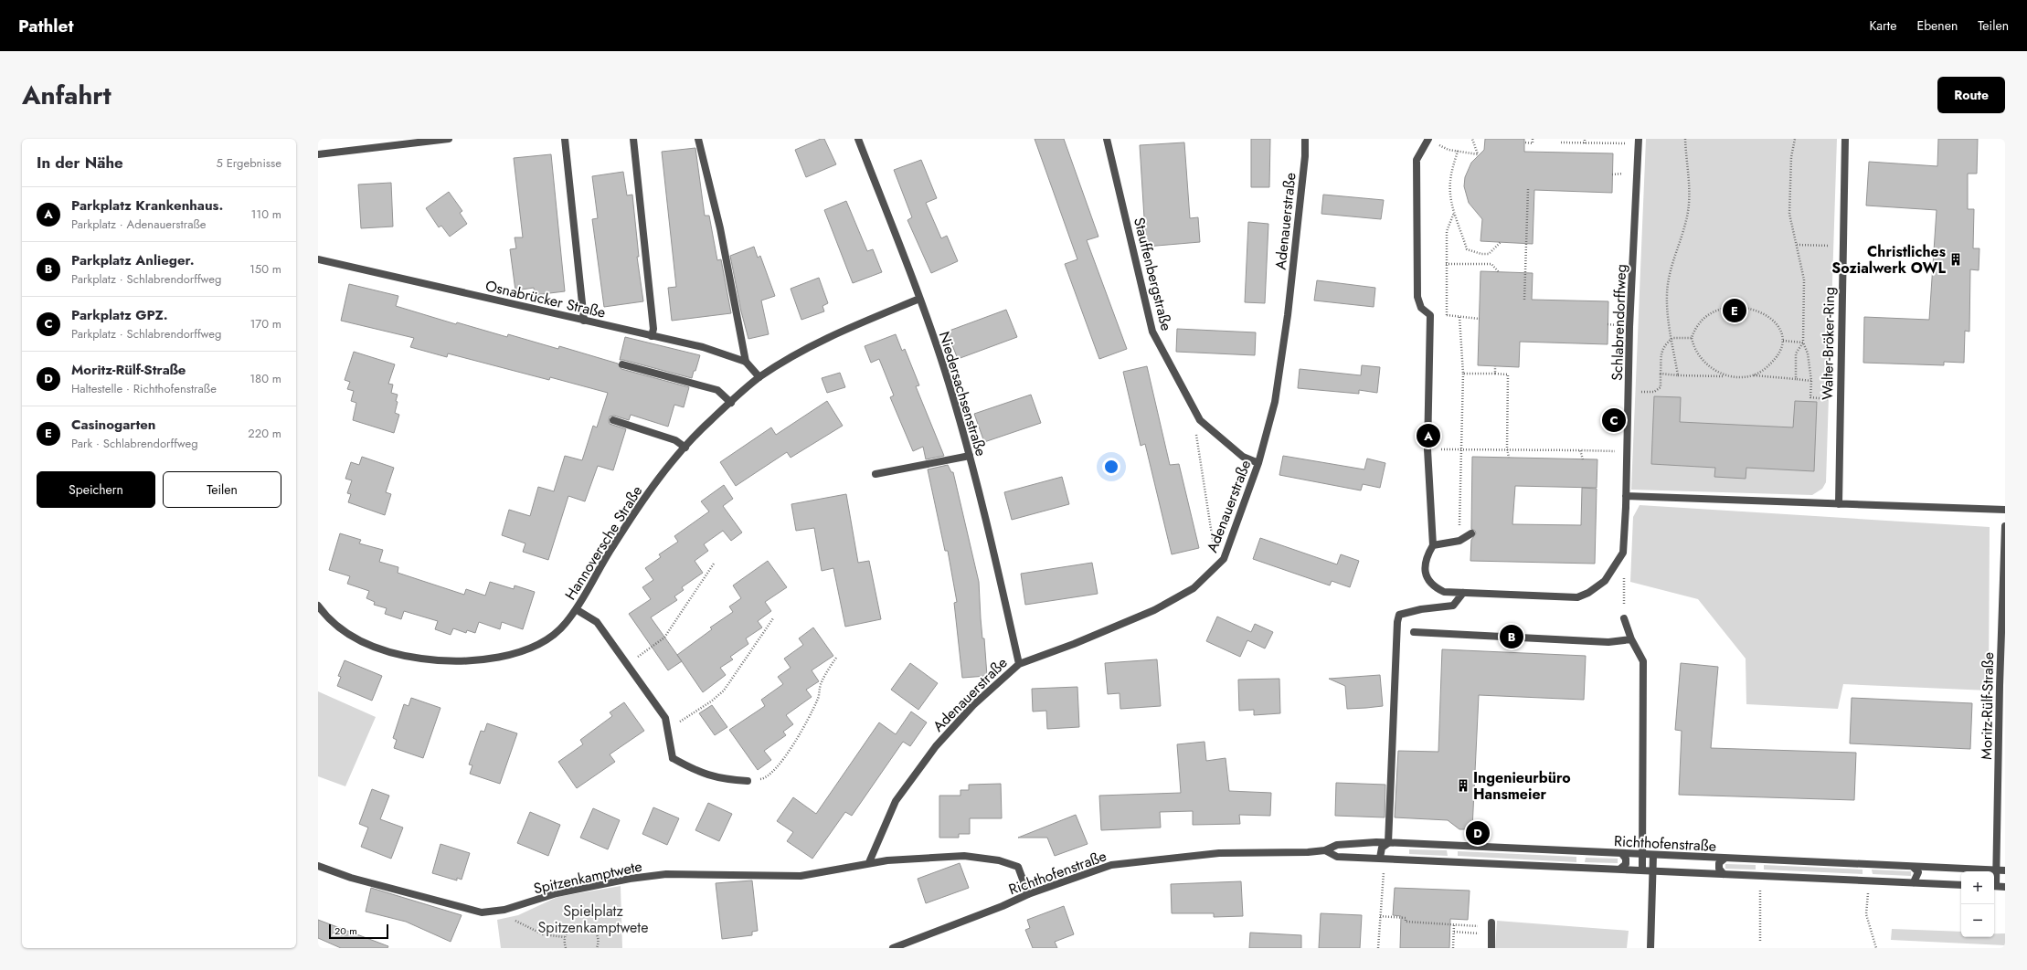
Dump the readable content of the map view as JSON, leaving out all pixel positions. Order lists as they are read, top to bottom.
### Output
{
  "streets": {
    "street": [
      "Adenauerstraße",
      "Stauffenbergstraße",
      "Osnabrücker Straße",
      "Schlabrendorffweg",
      "Walter-Bröker-Ring",
      "Niedersachsenstraße",
      "Hannoversche Straße",
      "Moritz-Rülf-Straße",
      "Richthofenstraße",
      "Spitzenkamptwete"
    ]
  },
  "crossings": [
    ["Adenauerstraße", "Stauffenbergstraße"],
    ["Adenauerstraße", "Niedersachsenstraße"],
    ["Adenauerstraße", "Spitzenkamptwete"],
    ["Osnabrücker Straße", "Hannoversche Straße"],
    ["Niedersachsenstraße", "Hannoversche Straße"],
    ["Moritz-Rülf-Straße", "Richthofenstraße"],
    ["Richthofenstraße", "Spitzenkamptwete"]
  ],
  "parks": ["Spielplatz Spitzenkamptwete"],
  "places": {
    "building": ["Christliches Sozialwerk OWL", "Ingenieurbüro Hansmeier"]
  },
  "scale_bar": "20 m",
  "page": {
    "header": "Pathlet",
    "nav": ["Karte", "Ebenen", "Teilen"],
    "title": "Anfahrt",
    "buttons": [
      "Route",
      ["Speichern", "Teilen"]
    ],
    "heading": ["In der Nähe", "5 Ergebnisse"],
    "list": [
      {
        "mark": "A",
        "name": "Parkplatz Krankenhaus.",
        "note": "Parkplatz · Adenauerstraße",
        "value": "110 m"
      },
      {
        "mark": "B",
        "name": "Parkplatz Anlieger.",
        "note": "Parkplatz · Schlabrendorffweg",
        "value": "150 m"
      },
      {
        "mark": "C",
        "name": "Parkplatz GPZ.",
        "note": "Parkplatz · Schlabrendorffweg",
        "value": "170 m"
      },
      {
        "mark": "D",
        "name": "Moritz-Rülf-Straße",
        "note": "Haltestelle · Richthofenstraße",
        "value": "180 m"
      },
      {
        "mark": "E",
        "name": "Casinogarten",
        "note": "Park · Schlabrendorffweg",
        "value": "220 m"
      }
    ],
    "pins": [
      "E",
      "C",
      "A",
      "B",
      "D"
    ],
    "map_buttons": ["+", "−"],
    "scale": "20 m"
  }
}
